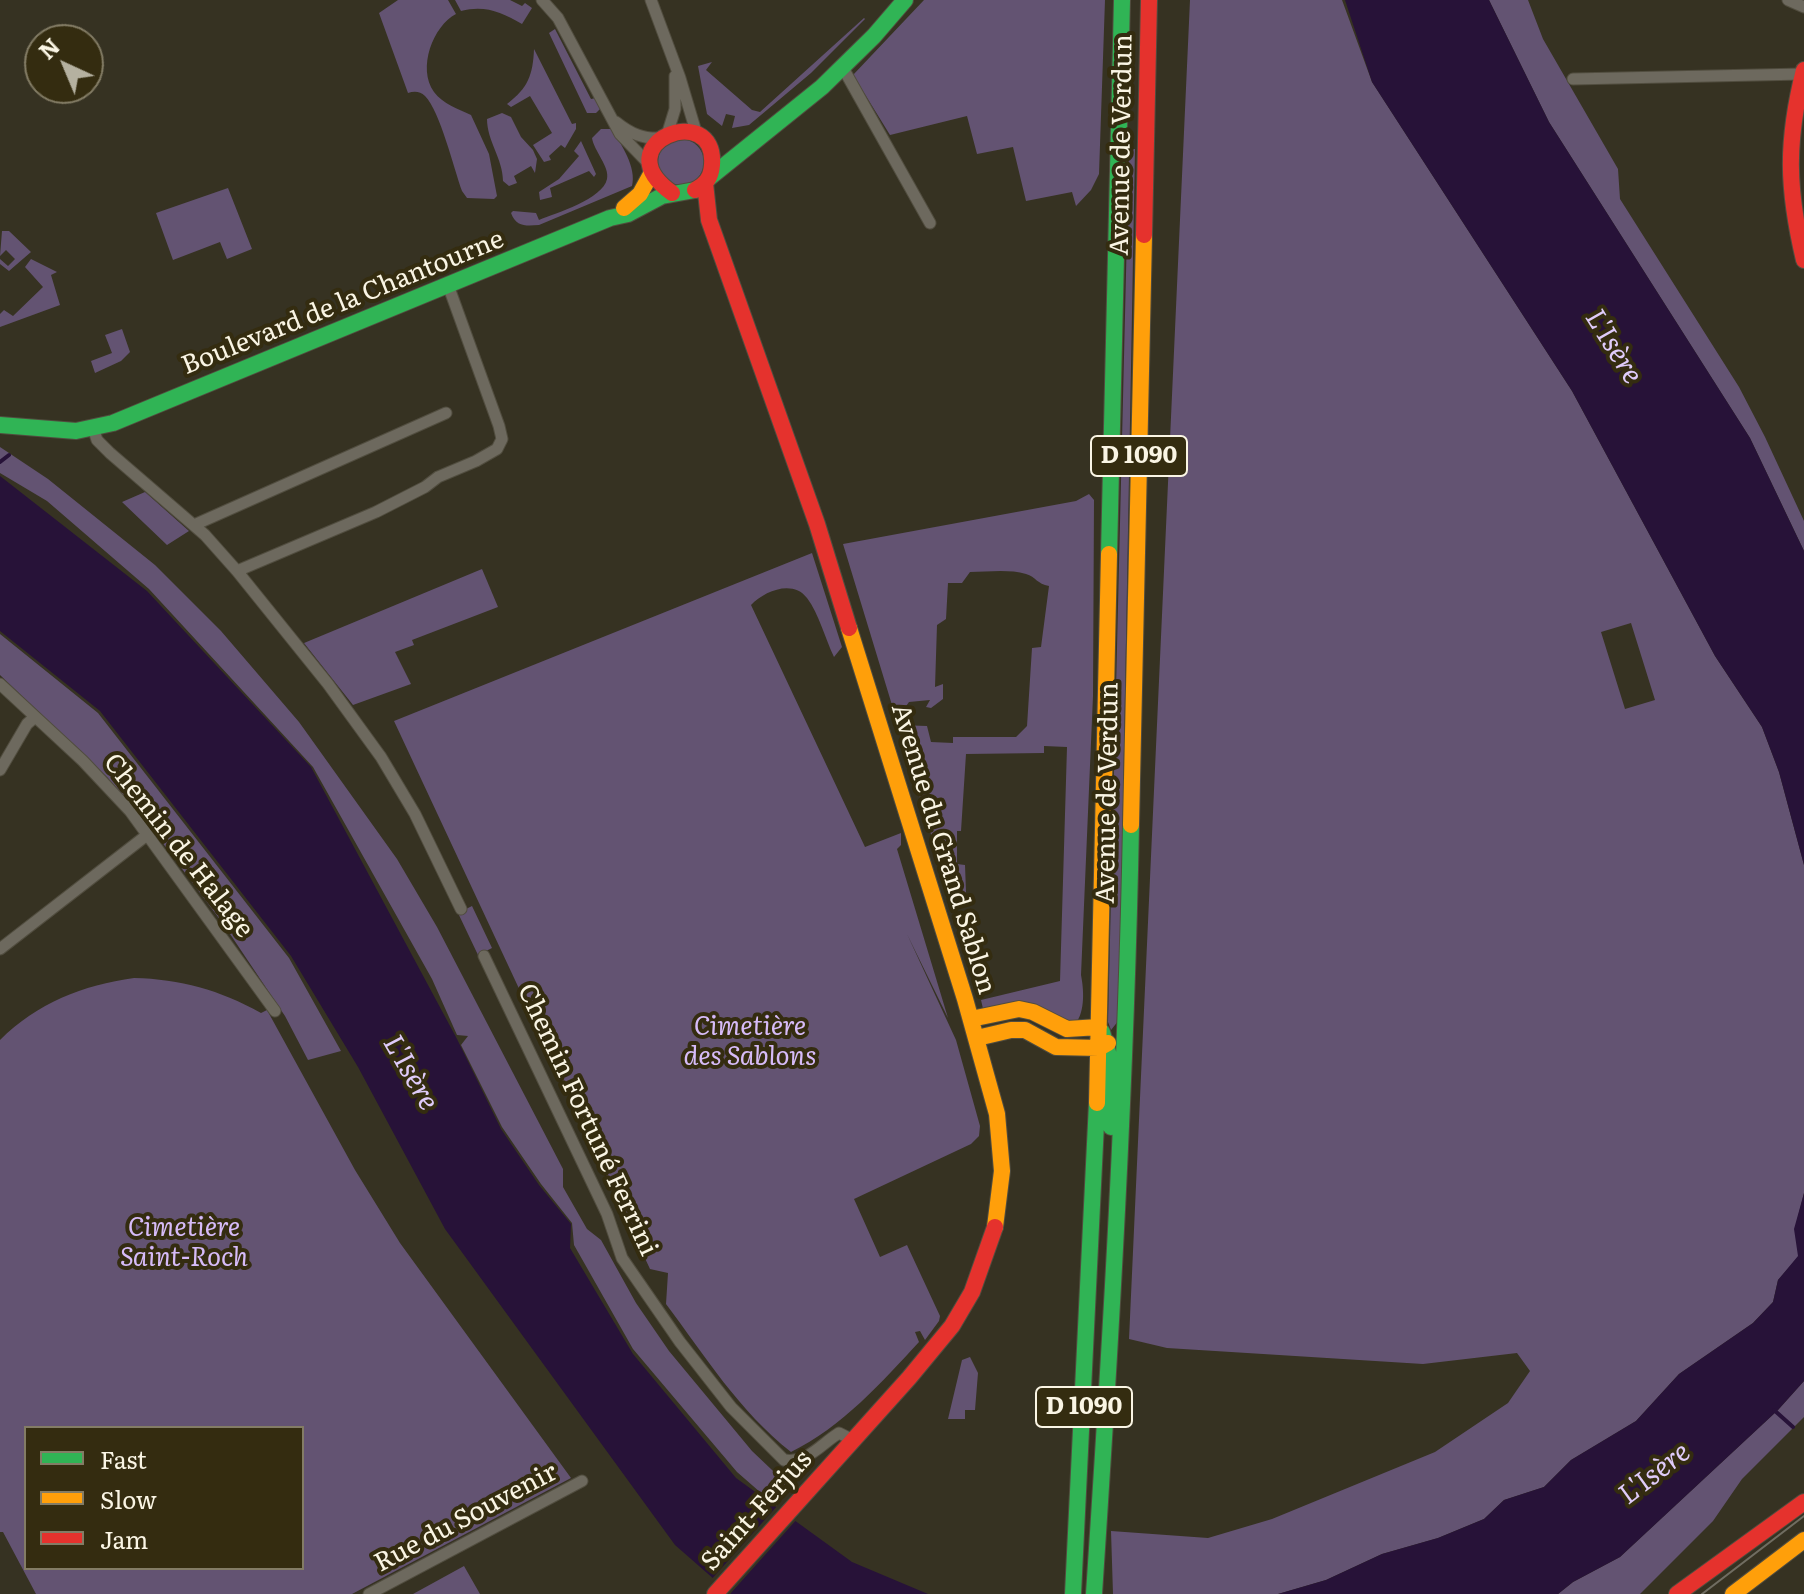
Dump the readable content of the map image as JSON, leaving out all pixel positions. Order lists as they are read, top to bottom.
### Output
{
  "streets": {
    "main road": [
      "Avenue de Verdun",
      "Boulevard de la Chantourne",
      "D 1090",
      "Avenue du Grand Sablon",
      "Saint-Ferjus"
    ],
    "street": ["Chemin de Halage", "Chemin Fortuné Ferrini", "Rue du Souvenir"]
  },
  "crossings": [
    ["Avenue de Verdun", "D 1090"],
    ["Boulevard de la Chantourne", "Avenue du Grand Sablon"],
    ["Avenue du Grand Sablon", "Chemin Fortuné Ferrini"],
    ["Avenue du Grand Sablon", "Saint-Ferjus"]
  ],
  "water": ["L'Isère"],
  "parks": ["Cimetière des Sablons", "Cimetière Saint-Roch"],
  "legend": ["Fast", "Slow", "Jam"],
  "north": "top left"
}
